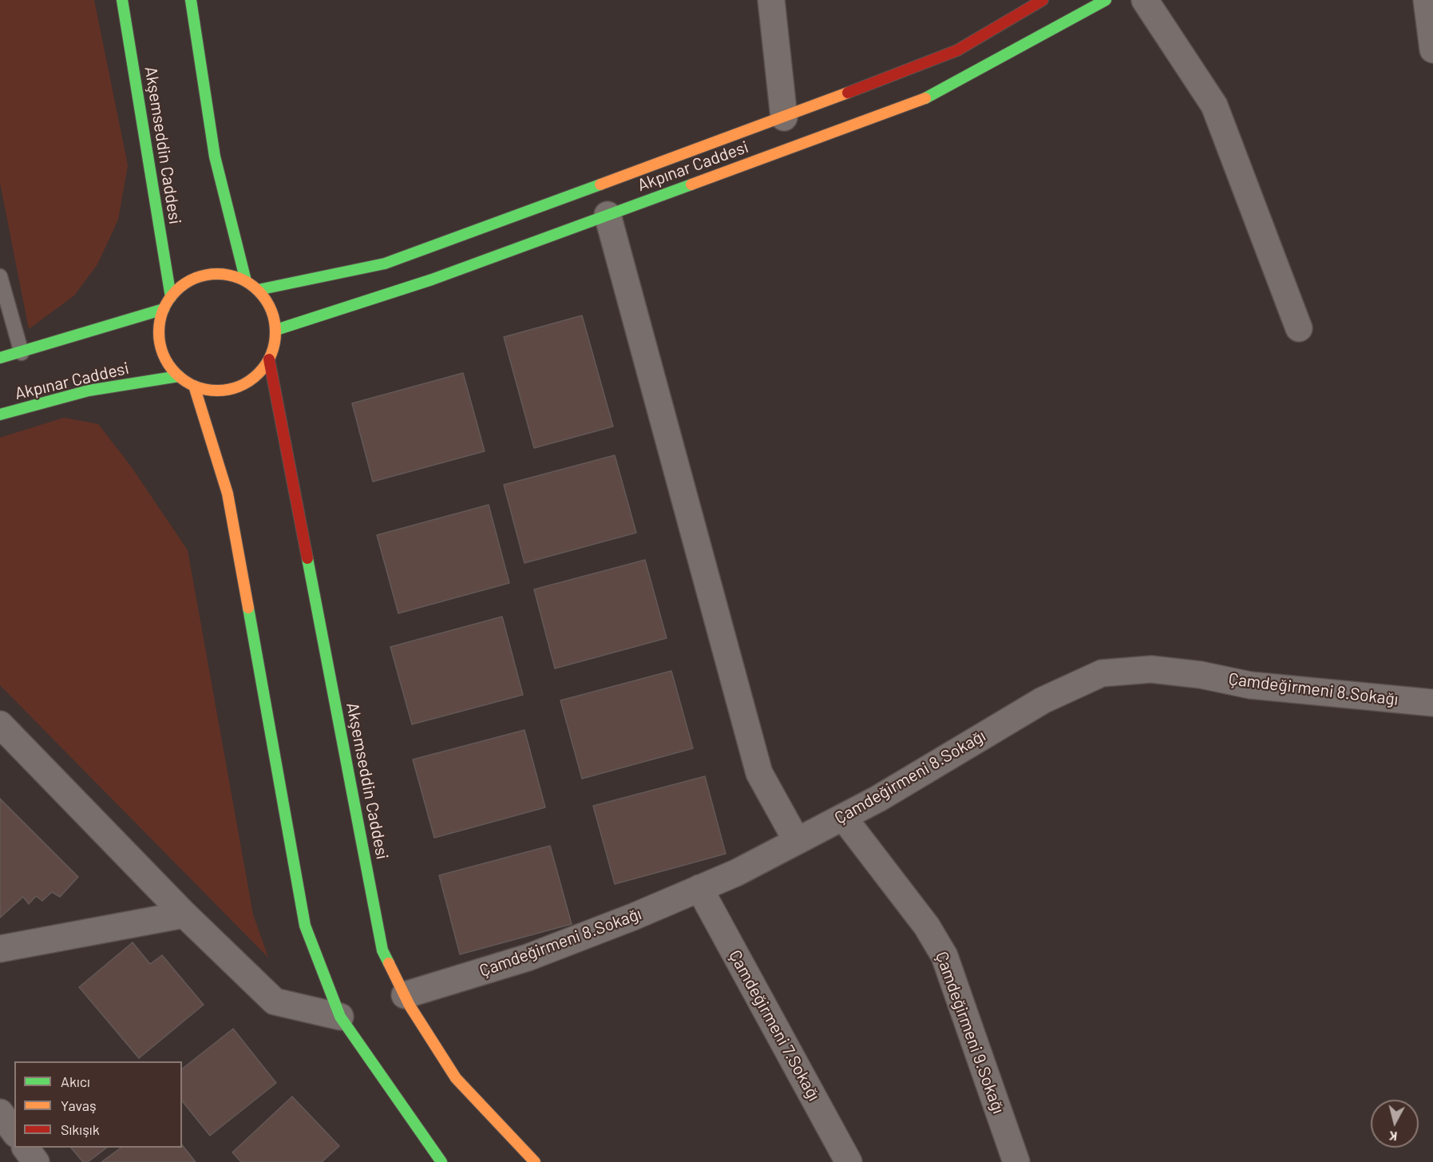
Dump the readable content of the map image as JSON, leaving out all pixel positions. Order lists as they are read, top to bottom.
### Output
{
  "streets": {
    "main road": ["Akşemseddin Caddesi", "Akpınar Caddesi"],
    "street": ["Çamdeğirmeni 8.Sokağı", "Çamdeğirmeni 7.Sokağı", "Çamdeğirmeni 9.Sokağı"]
  },
  "crossings": [
    ["Akşemseddin Caddesi", "Akpınar Caddesi"],
    ["Akşemseddin Caddesi", "Çamdeğirmeni 8.Sokağı"],
    ["Çamdeğirmeni 8.Sokağı", "Çamdeğirmeni 7.Sokağı"],
    ["Çamdeğirmeni 8.Sokağı", "Çamdeğirmeni 9.Sokağı"]
  ],
  "legend": ["Akıcı", "Yavaş", "Sıkışık"],
  "north": "bottom"
}
